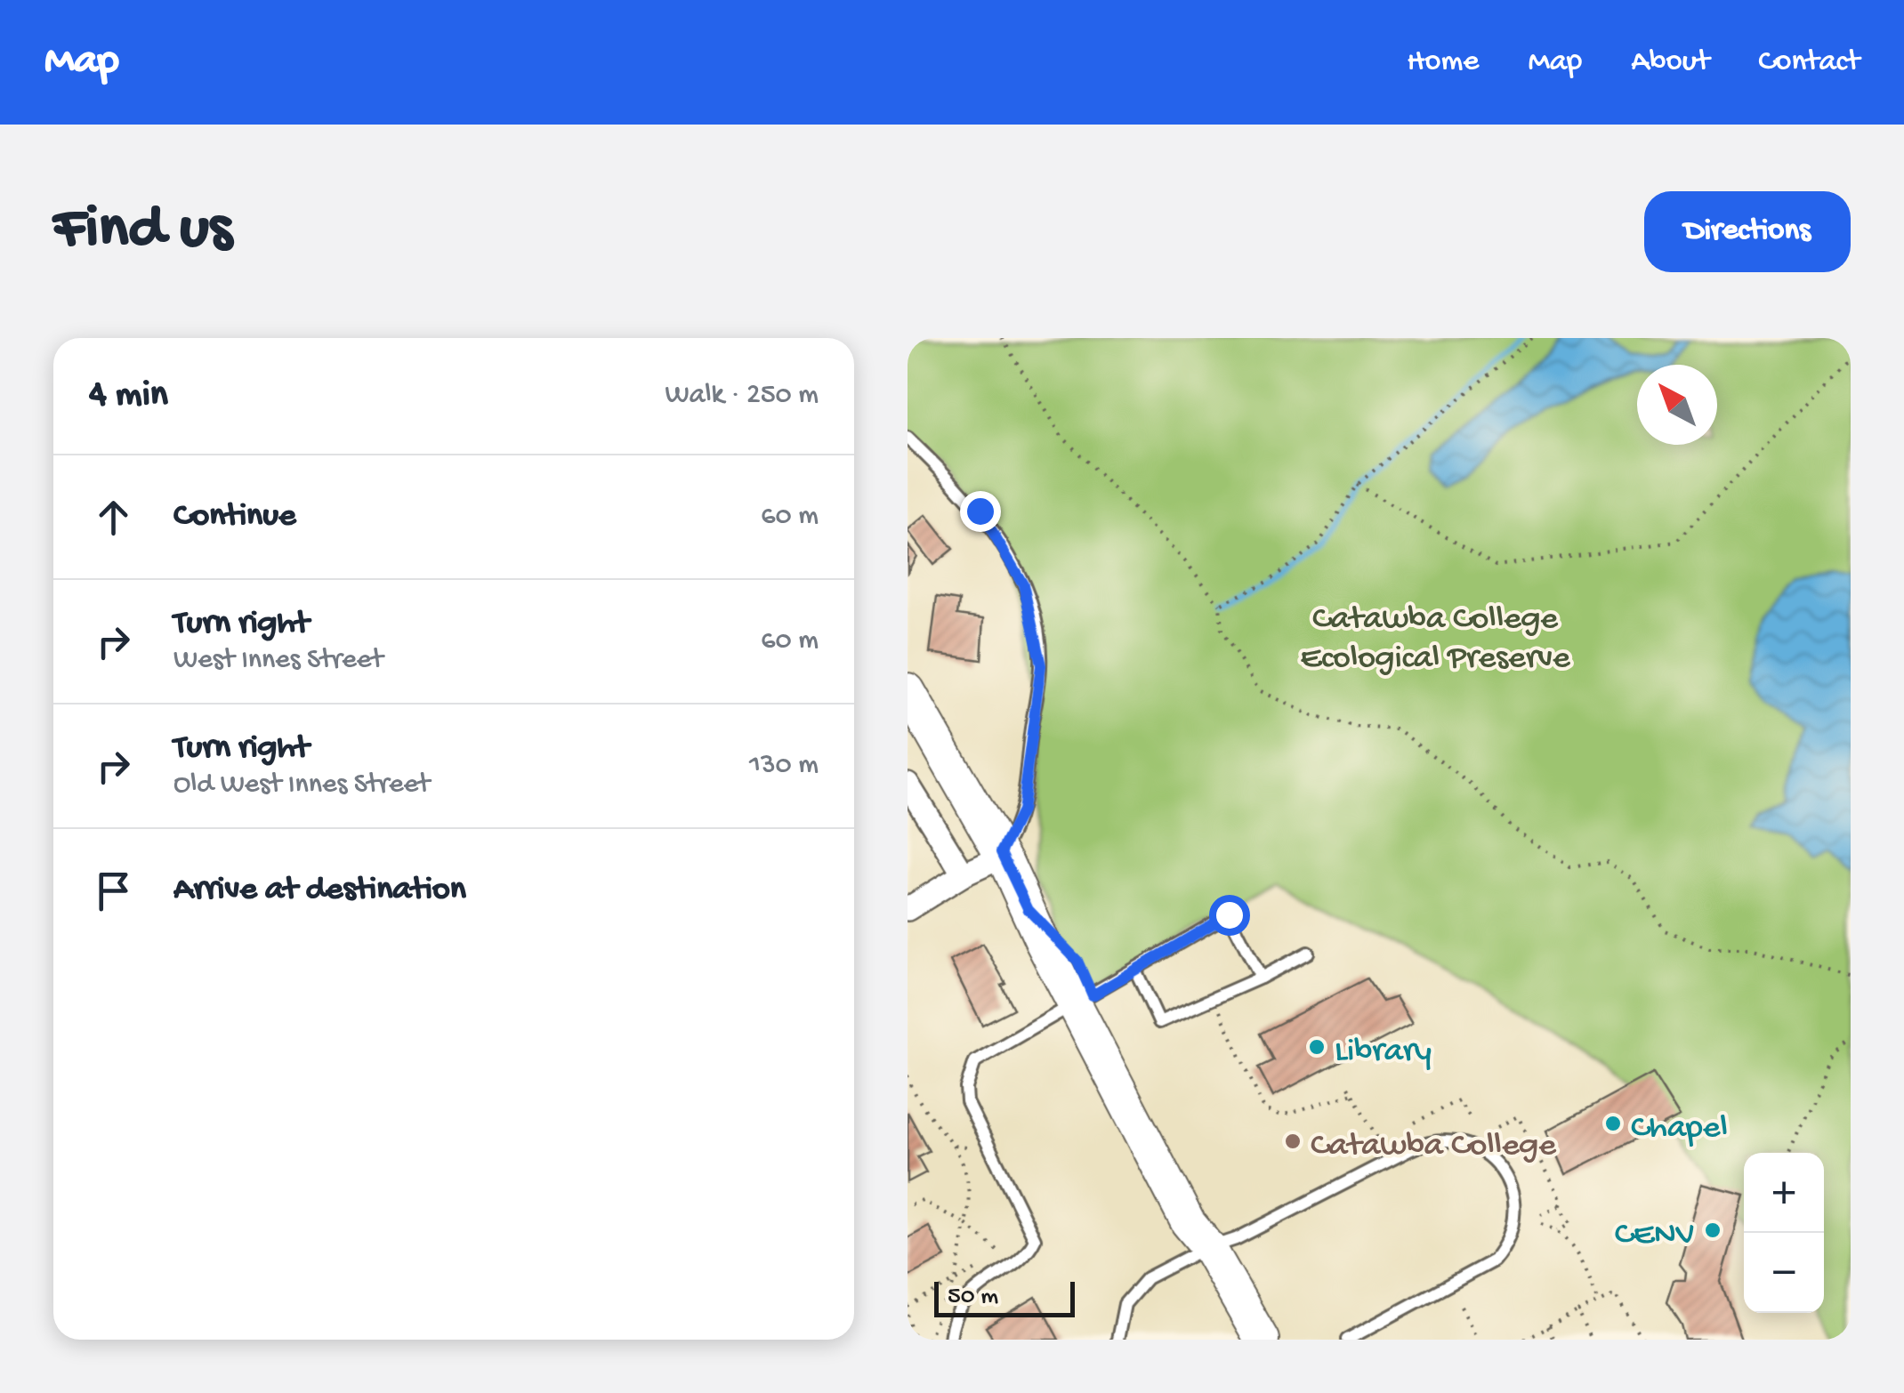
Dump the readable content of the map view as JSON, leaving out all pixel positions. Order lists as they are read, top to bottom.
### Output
{
  "parks": ["Catawba College Ecological Preserve"],
  "places": [
    "Library",
    "Chapel",
    "Catawba College",
    "CENV"
  ],
  "scale_bar": "50 m",
  "north": "top left",
  "page": {
    "header": "Map",
    "nav": [
      "Home",
      "Map",
      "About",
      "Contact"
    ],
    "buttons": "Directions",
    "title": "Find us",
    "heading": ["4 min", "Walk · 250 m"],
    "list": [
      ["Continue", "60 m"],
      ["Turn right", "West Innes Street", "60 m"],
      ["Turn right", "Old West Innes Street", "130 m"],
      "Arrive at destination"
    ],
    "map_buttons": ["+", "−"],
    "scale": "50 m"
  }
}
